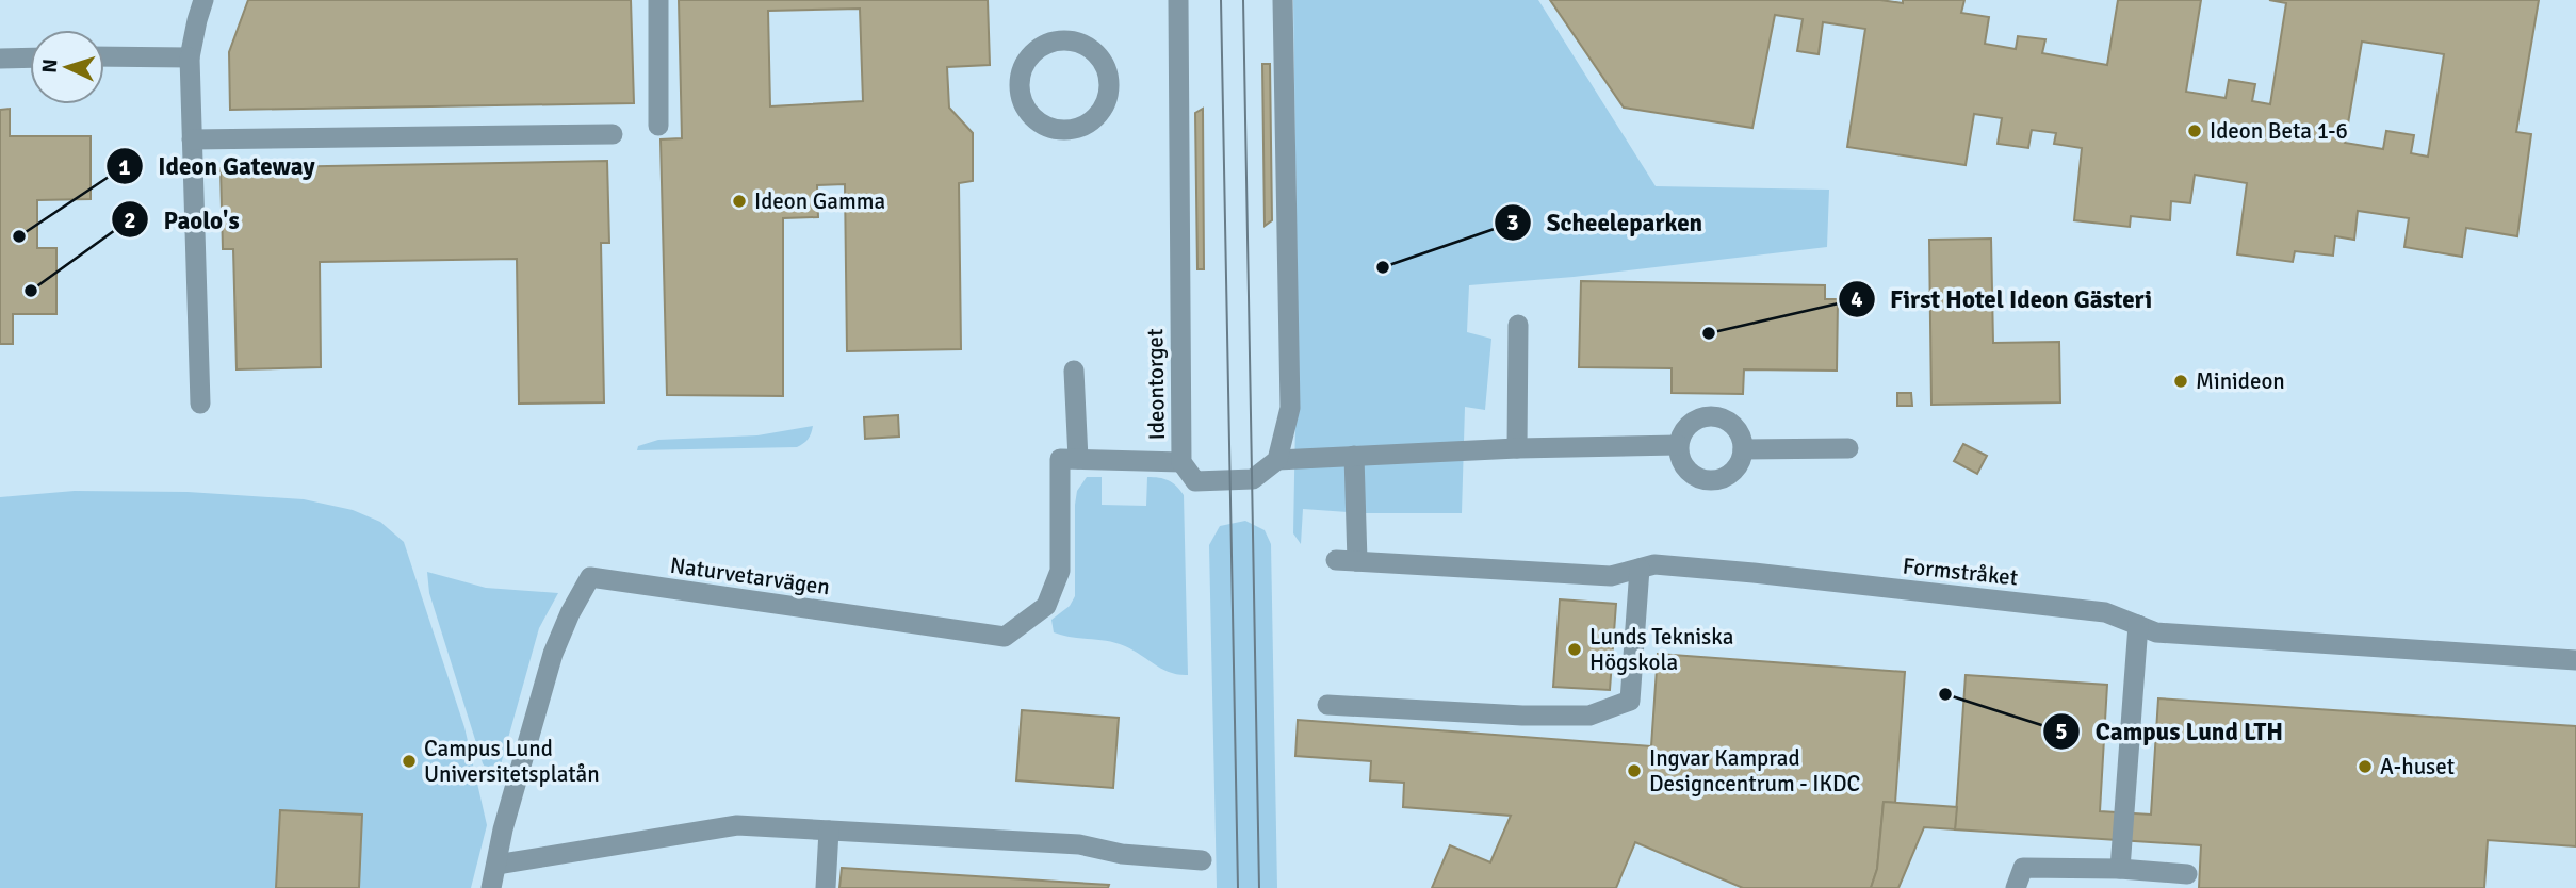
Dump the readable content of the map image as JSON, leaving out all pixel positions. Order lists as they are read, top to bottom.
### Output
{
  "streets": {
    "street": ["Ideontorget", "Formstråket", "Naturvetarvägen"]
  },
  "places": [
    "Ideon Beta 1-6",
    "Ideon Gamma",
    "Ideon Gateway",
    "Scheeleparken",
    "Paolo's",
    "First Hotel Ideon Gästeri",
    "Minideon",
    "Lunds Tekniska Högskola",
    "Campus Lund LTH",
    "Campus Lund Universitetsplatån",
    "A-huset",
    "Ingvar Kamprad Designcentrum - IKDC"
  ],
  "north": "left"
}
